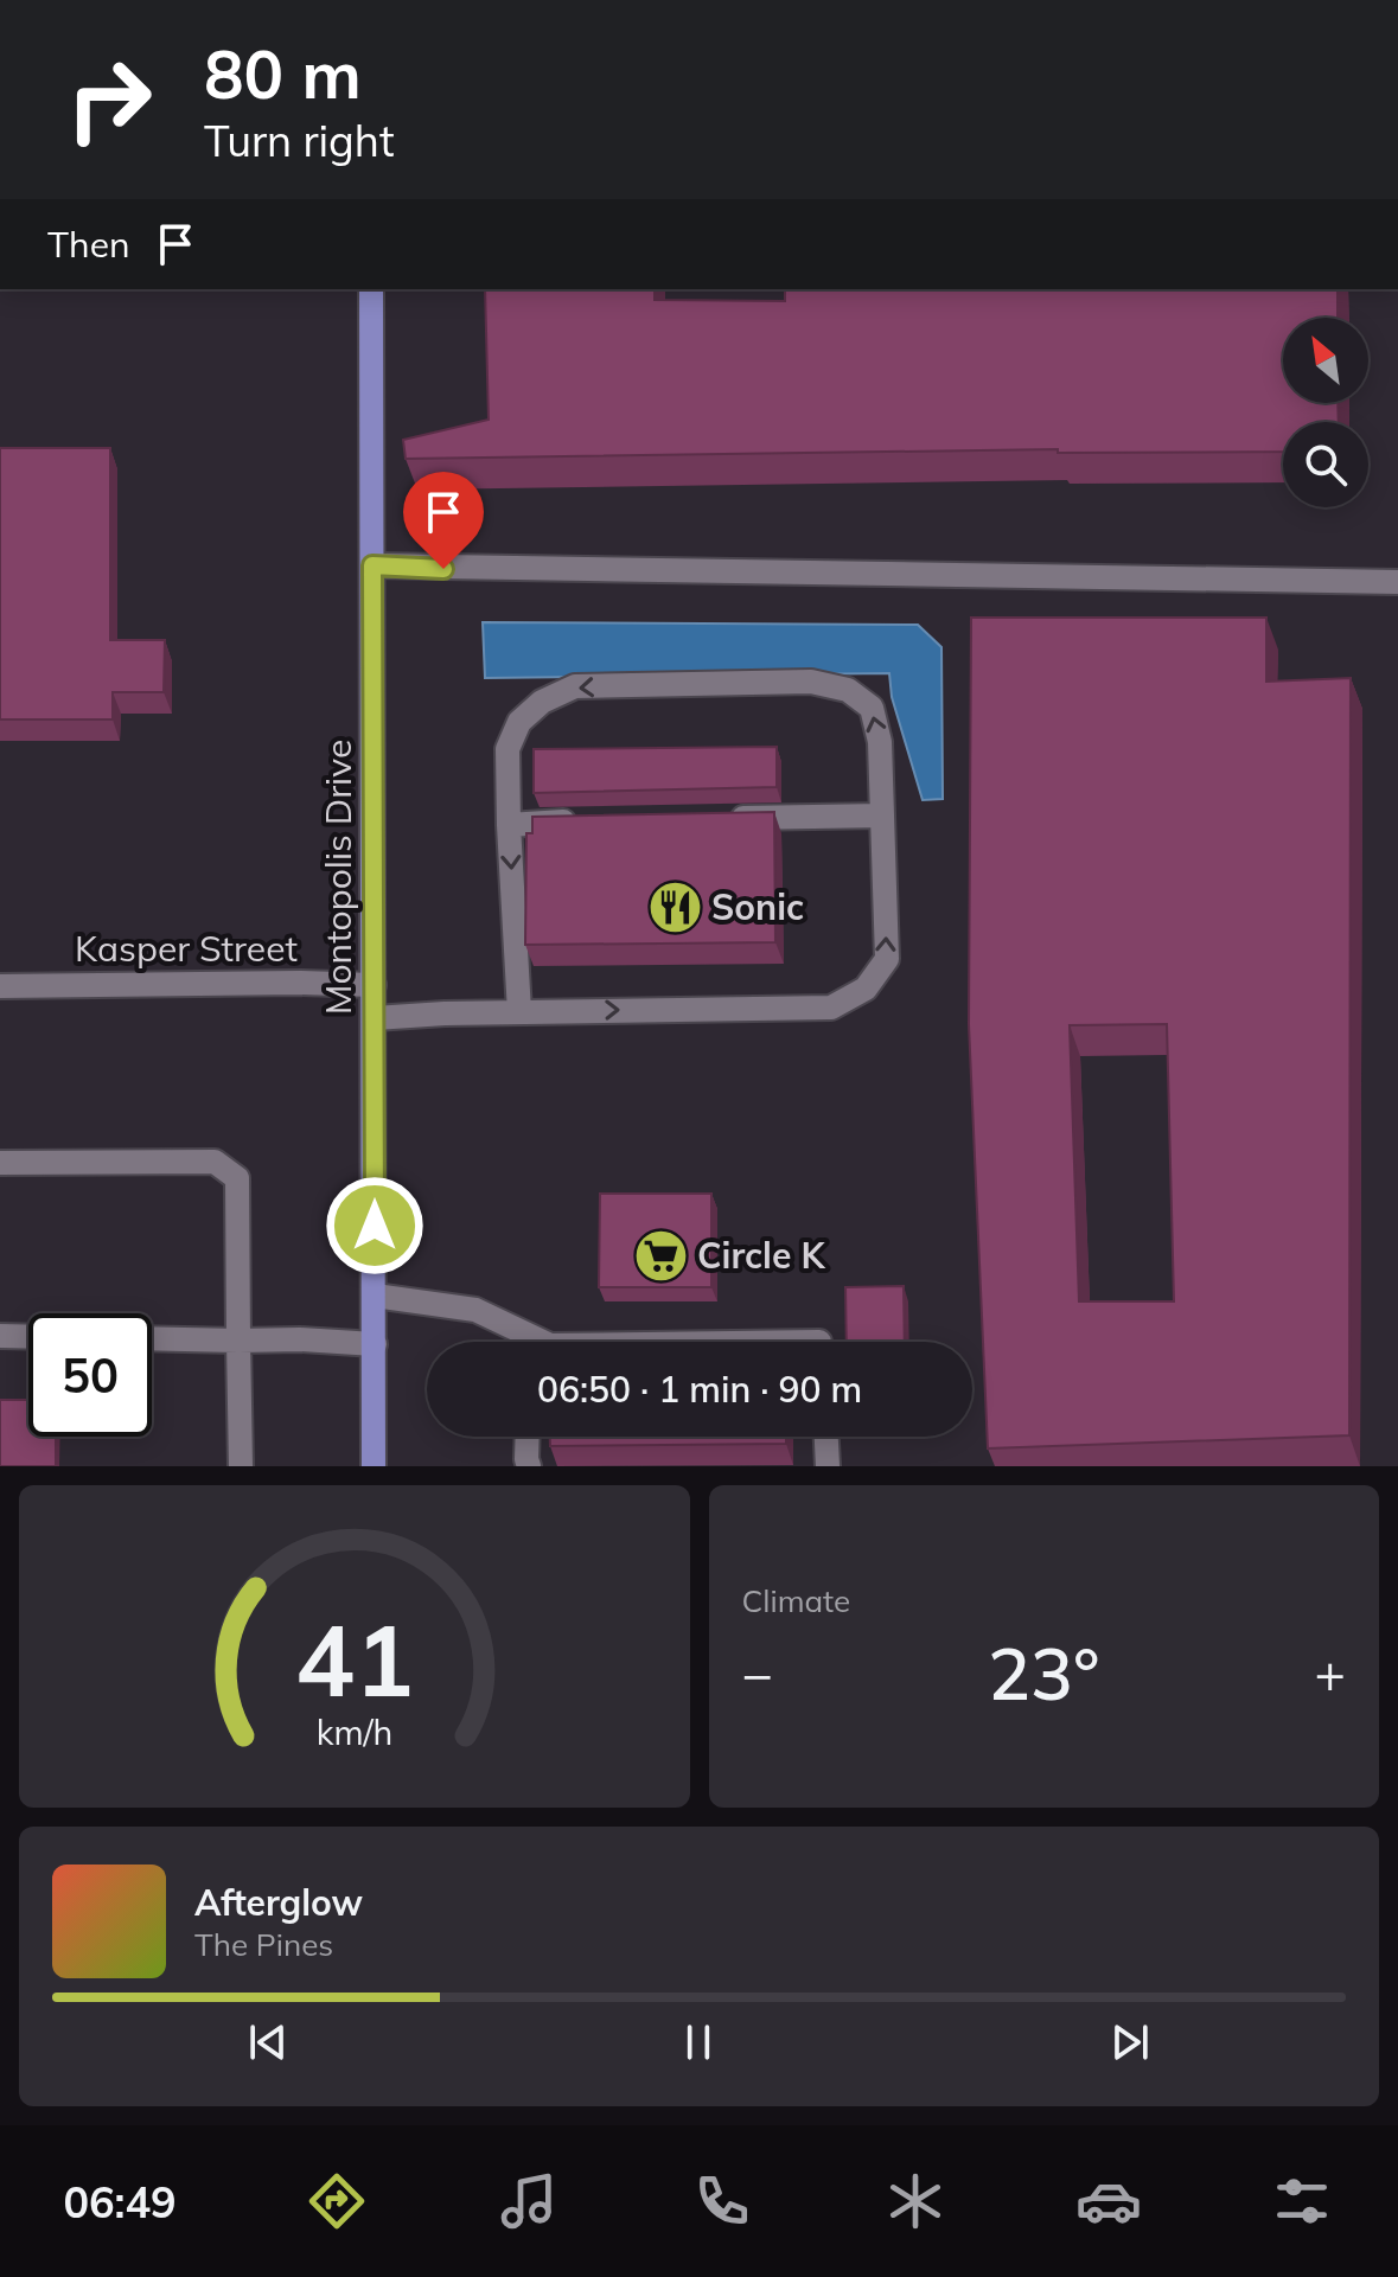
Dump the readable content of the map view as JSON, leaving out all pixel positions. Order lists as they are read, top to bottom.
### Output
{
  "streets": {
    "main road": ["Montopolis Drive"],
    "street": ["Kasper Street"]
  },
  "crossings": [
    ["Montopolis Drive", "Kasper Street"]
  ],
  "places": {
    "restaurant": ["Sonic"],
    "supermarket": ["Circle K"]
  },
  "north": "top left",
  "page": {
    "turn": ["80 m", "Turn right"],
    "then": "Then",
    "limit": "50",
    "trip": "06:50 · 1 min · 90 m",
    "tile": "Climate",
    "heat": ["−", "23°", "+"],
    "song": ["Afterglow", "The Pines"],
    "tabs": "06:49",
    "gauge": ["41", "km/h"]
  }
}
